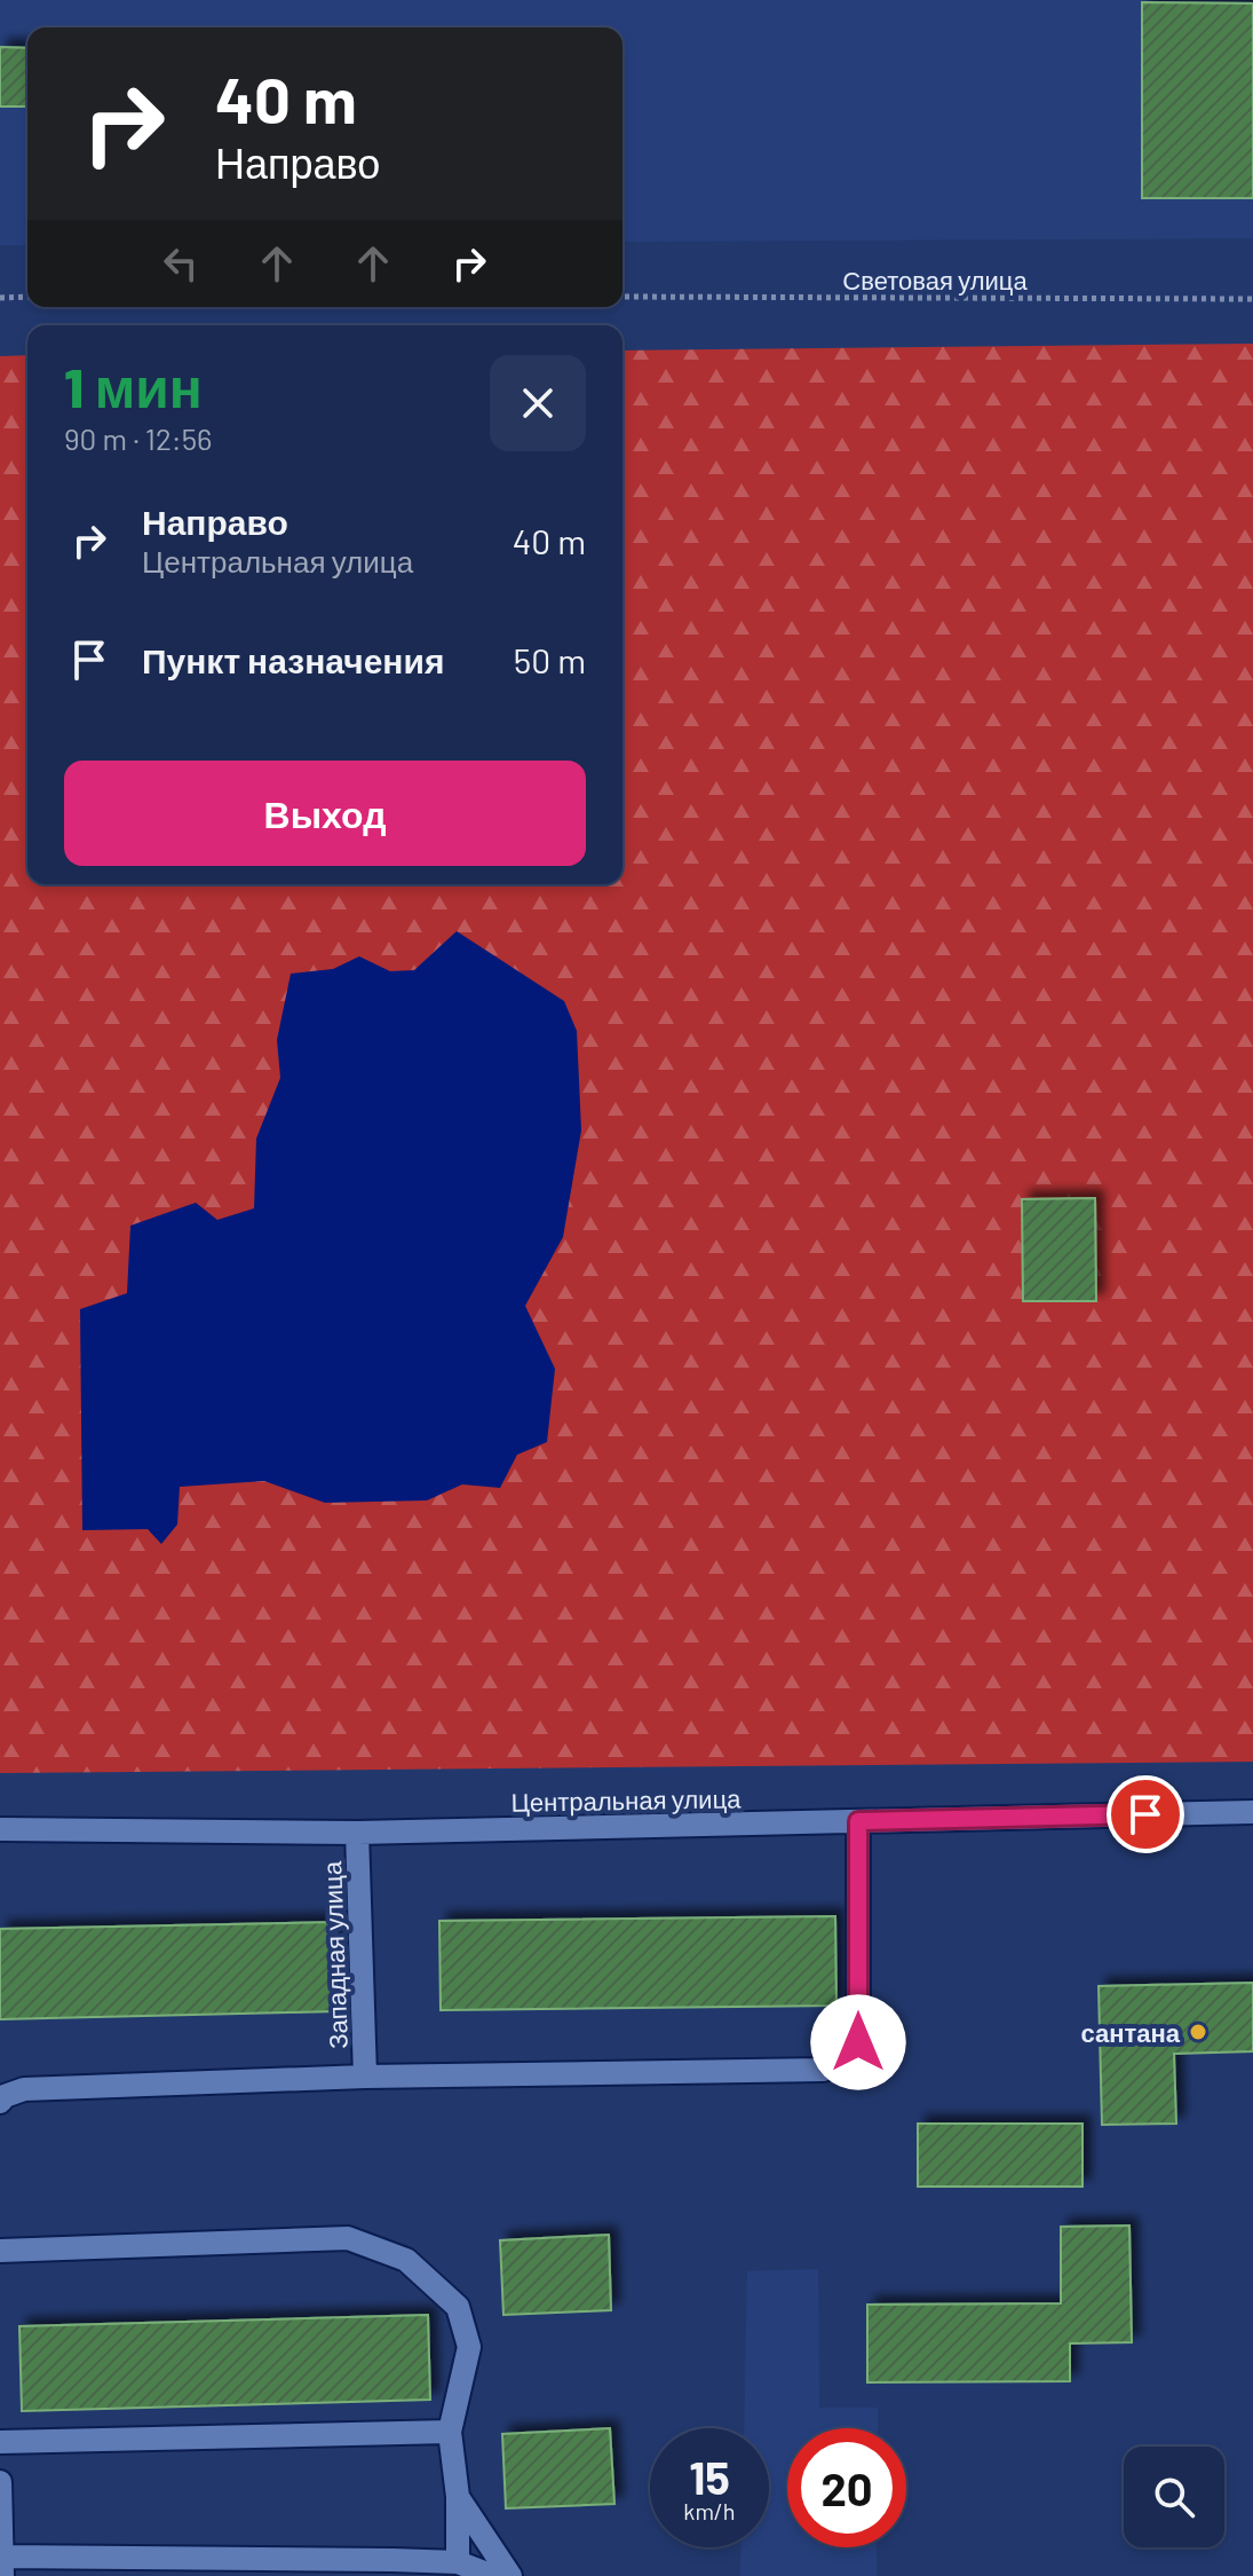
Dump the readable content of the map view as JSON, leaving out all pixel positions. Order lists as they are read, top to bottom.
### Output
{
  "streets": {
    "street": ["Центральная улица", "Западная улица"],
    "path": ["Световая улица"]
  },
  "crossings": [
    ["Центральная улица", "Западная улица"]
  ],
  "places": ["сантана"],
  "page": {
    "turn": ["40 m", "Направо"],
    "heading": ["1 мин", "90 m · 12:56"],
    "list": [
      {
        "name": "Направо",
        "note": "Центральная улица",
        "value": "40 m"
      },
      {
        "name": "Пункт назначения",
        "value": "50 m"
      }
    ],
    "buttons": "Выход",
    "speed": "15 km/h",
    "limit": "20"
  }
}
